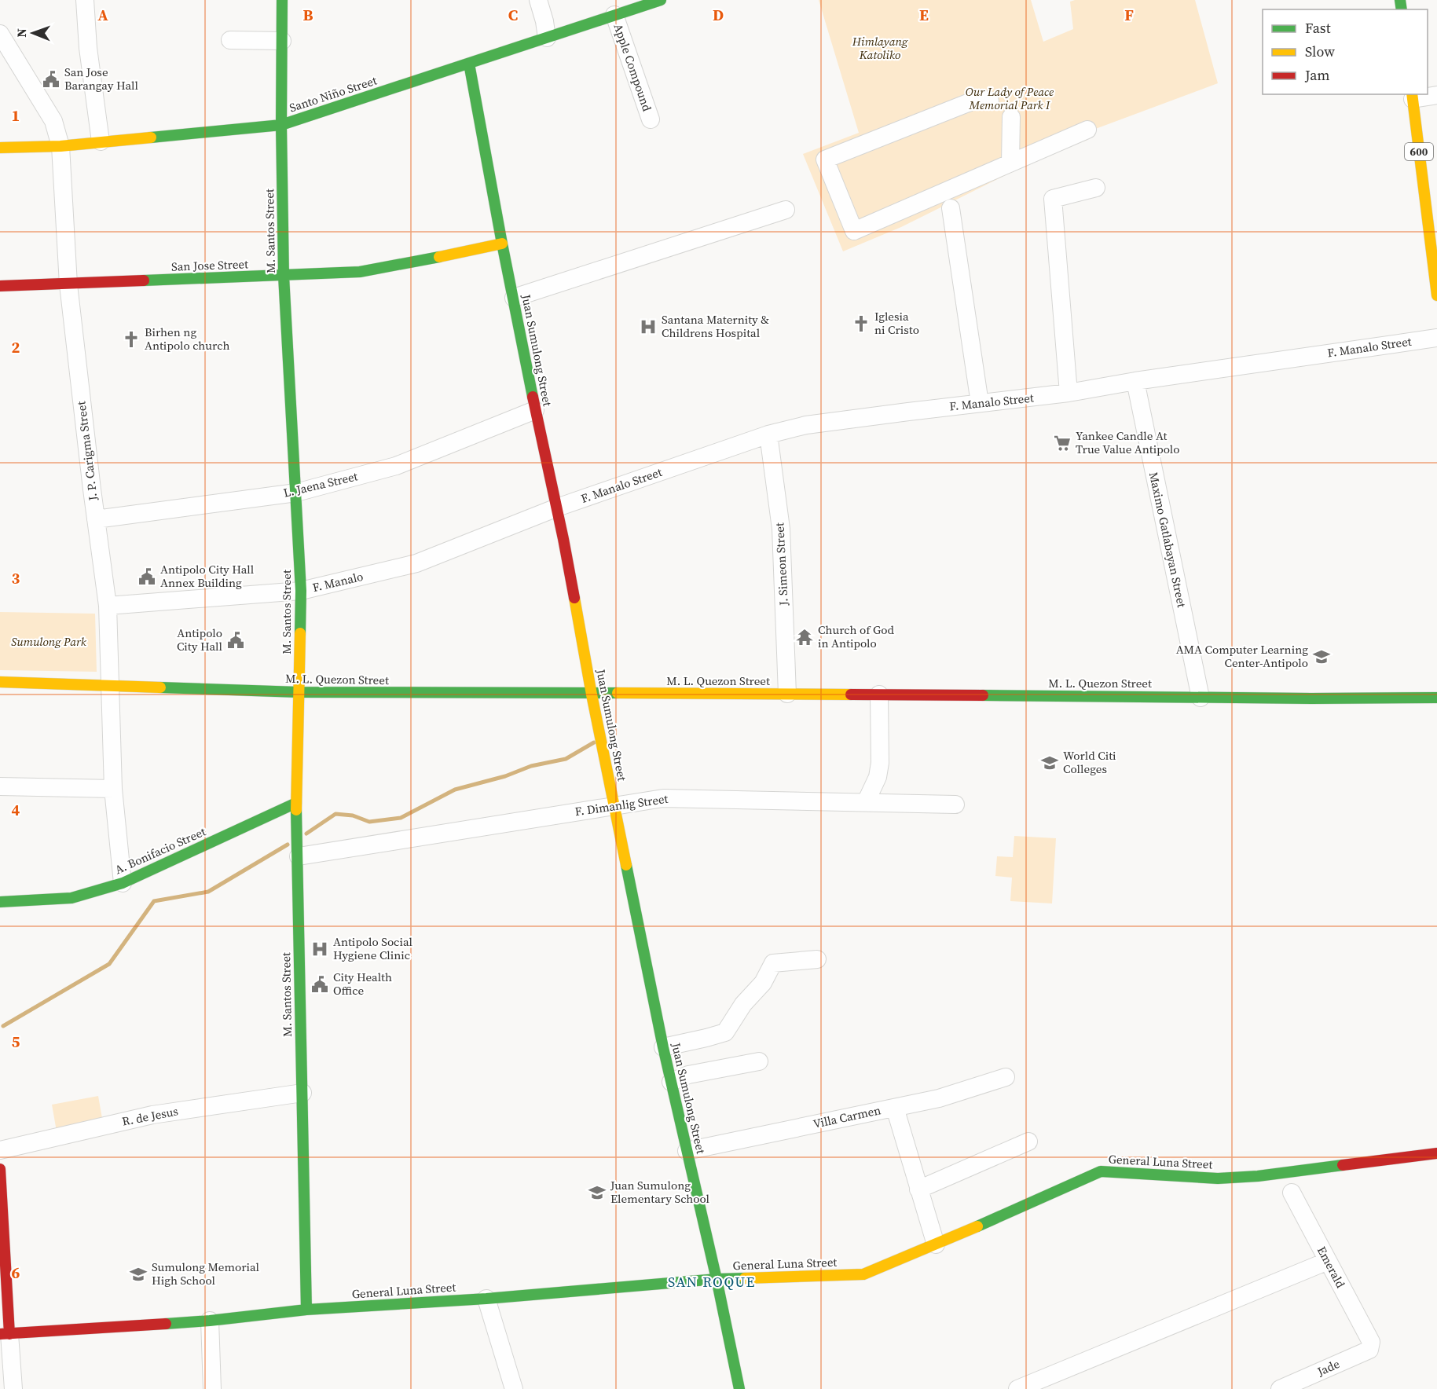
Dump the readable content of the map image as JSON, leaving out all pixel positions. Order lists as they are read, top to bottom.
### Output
{
  "streets": {
    "main road": [
      "Santo Niño Street",
      "600",
      "M. Santos Street",
      "San Jose Street",
      "Juan Sumulong Street",
      "M. L. Quezon Street",
      "A. Bonifacio Street",
      "General Luna Street"
    ],
    "street": [
      "Apple Compound",
      "F. Manalo Street",
      "J. P. Carigma Street",
      "L. Jaena Street",
      "Maximo Gatlabayan Street",
      "J. Simeon Street",
      "F. Manalo",
      "F. Dimanlig Street",
      "R. de Jesus",
      "Villa Carmen",
      "Emerald",
      "Jade"
    ]
  },
  "crossings": [
    ["Apple Compound", "Santo Niño Street"],
    ["Santo Niño Street", "M. Santos Street"],
    ["Santo Niño Street", "Juan Sumulong Street"],
    ["Santo Niño Street", "J. P. Carigma Street"],
    ["M. Santos Street", "San Jose Street"],
    ["M. Santos Street", "L. Jaena Street"],
    ["M. Santos Street", "F. Manalo"],
    ["M. Santos Street", "M. L. Quezon Street"],
    ["M. Santos Street", "F. Dimanlig Street"],
    ["M. Santos Street", "A. Bonifacio Street"],
    ["M. Santos Street", "R. de Jesus"],
    ["M. Santos Street", "General Luna Street"],
    ["San Jose Street", "Juan Sumulong Street"],
    ["San Jose Street", "J. P. Carigma Street"],
    ["F. Manalo Street", "Juan Sumulong Street"],
    ["F. Manalo Street", "Maximo Gatlabayan Street"],
    ["F. Manalo Street", "J. Simeon Street"],
    ["F. Manalo Street", "F. Manalo"],
    ["Juan Sumulong Street", "L. Jaena Street"],
    ["Juan Sumulong Street", "F. Manalo"],
    ["Juan Sumulong Street", "M. L. Quezon Street"],
    ["Juan Sumulong Street", "F. Dimanlig Street"],
    ["Juan Sumulong Street", "Villa Carmen"],
    ["Juan Sumulong Street", "General Luna Street"],
    ["J. P. Carigma Street", "L. Jaena Street"],
    ["J. P. Carigma Street", "F. Manalo"],
    ["J. P. Carigma Street", "M. L. Quezon Street"],
    ["J. P. Carigma Street", "A. Bonifacio Street"],
    ["Maximo Gatlabayan Street", "M. L. Quezon Street"],
    ["J. Simeon Street", "M. L. Quezon Street"],
    ["Emerald", "Jade"]
  ],
  "districts": ["SAN ROQUE"],
  "parks": ["Himlayang Katoliko", "Our Lady of Peace Memorial Park I", "Sumulong Park"],
  "places": {
    "public building": [
      "San Jose Barangay Hall",
      "Antipolo City Hall Annex Building",
      "Antipolo City Hall",
      "City Health Office"
    ],
    "church": ["Iglesia ni Cristo", "Birhen ng Antipolo church"],
    "hospital": ["Santana Maternity & Childrens Hospital", "Antipolo Social Hygiene Clinic"],
    "supermarket": ["Yankee Candle At True Value Antipolo"],
    "temple": ["Church of God in Antipolo"],
    "school or university": [
      "AMA Computer Learning Center-Antipolo",
      "World Citi Colleges",
      "Juan Sumulong Elementary School",
      "Sumulong Memorial High School"
    ]
  },
  "legend": ["Fast", "Slow", "Jam"],
  "north": "left",
  "grid": {
    "columns": [
      "A",
      "B",
      "C",
      "D",
      "E",
      "F"
    ],
    "rows": [
      "1",
      "2",
      "3",
      "4",
      "5",
      "6"
    ]
  }
}
